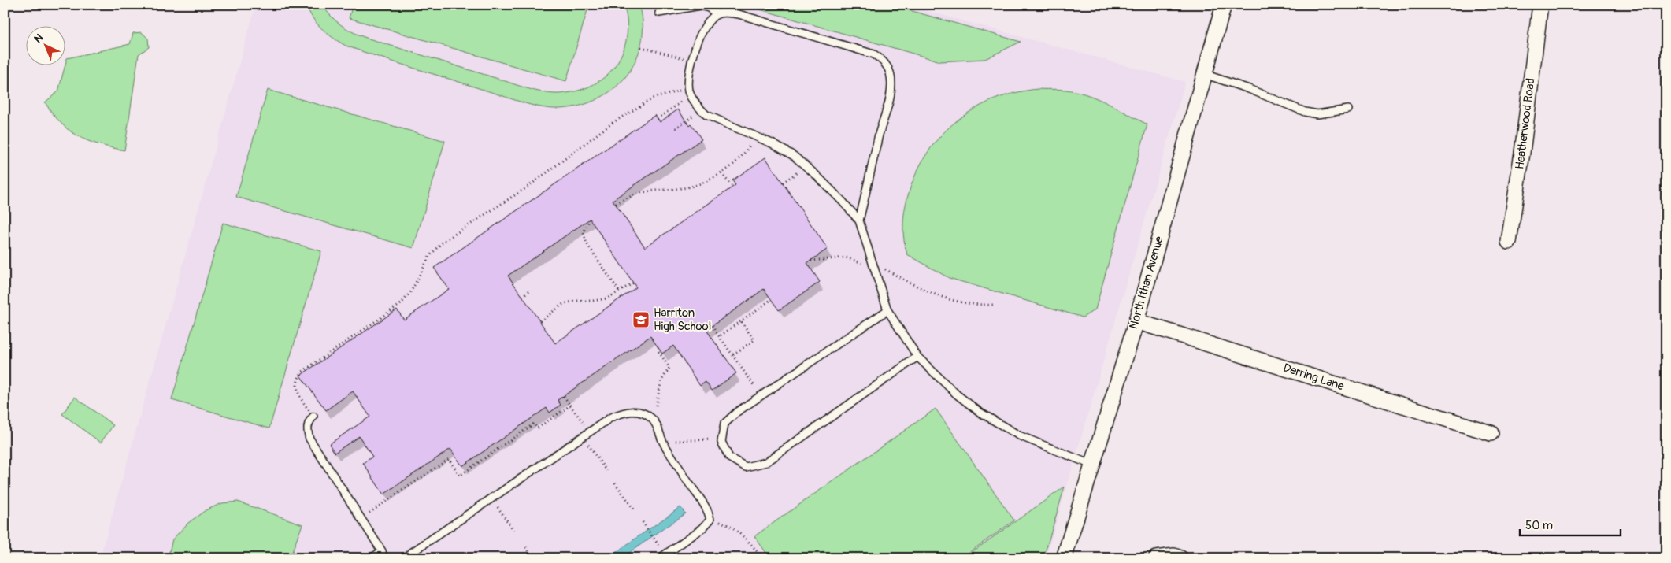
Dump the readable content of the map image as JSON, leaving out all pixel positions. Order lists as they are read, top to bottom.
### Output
{
  "streets": {
    "street": ["Heatherwood Road", "North Ithan Avenue", "Derring Lane"]
  },
  "crossings": [
    ["North Ithan Avenue", "Derring Lane"]
  ],
  "places": {
    "school or university": ["Harriton High School"]
  },
  "scale_bar": "50 m",
  "north": "top left"
}
